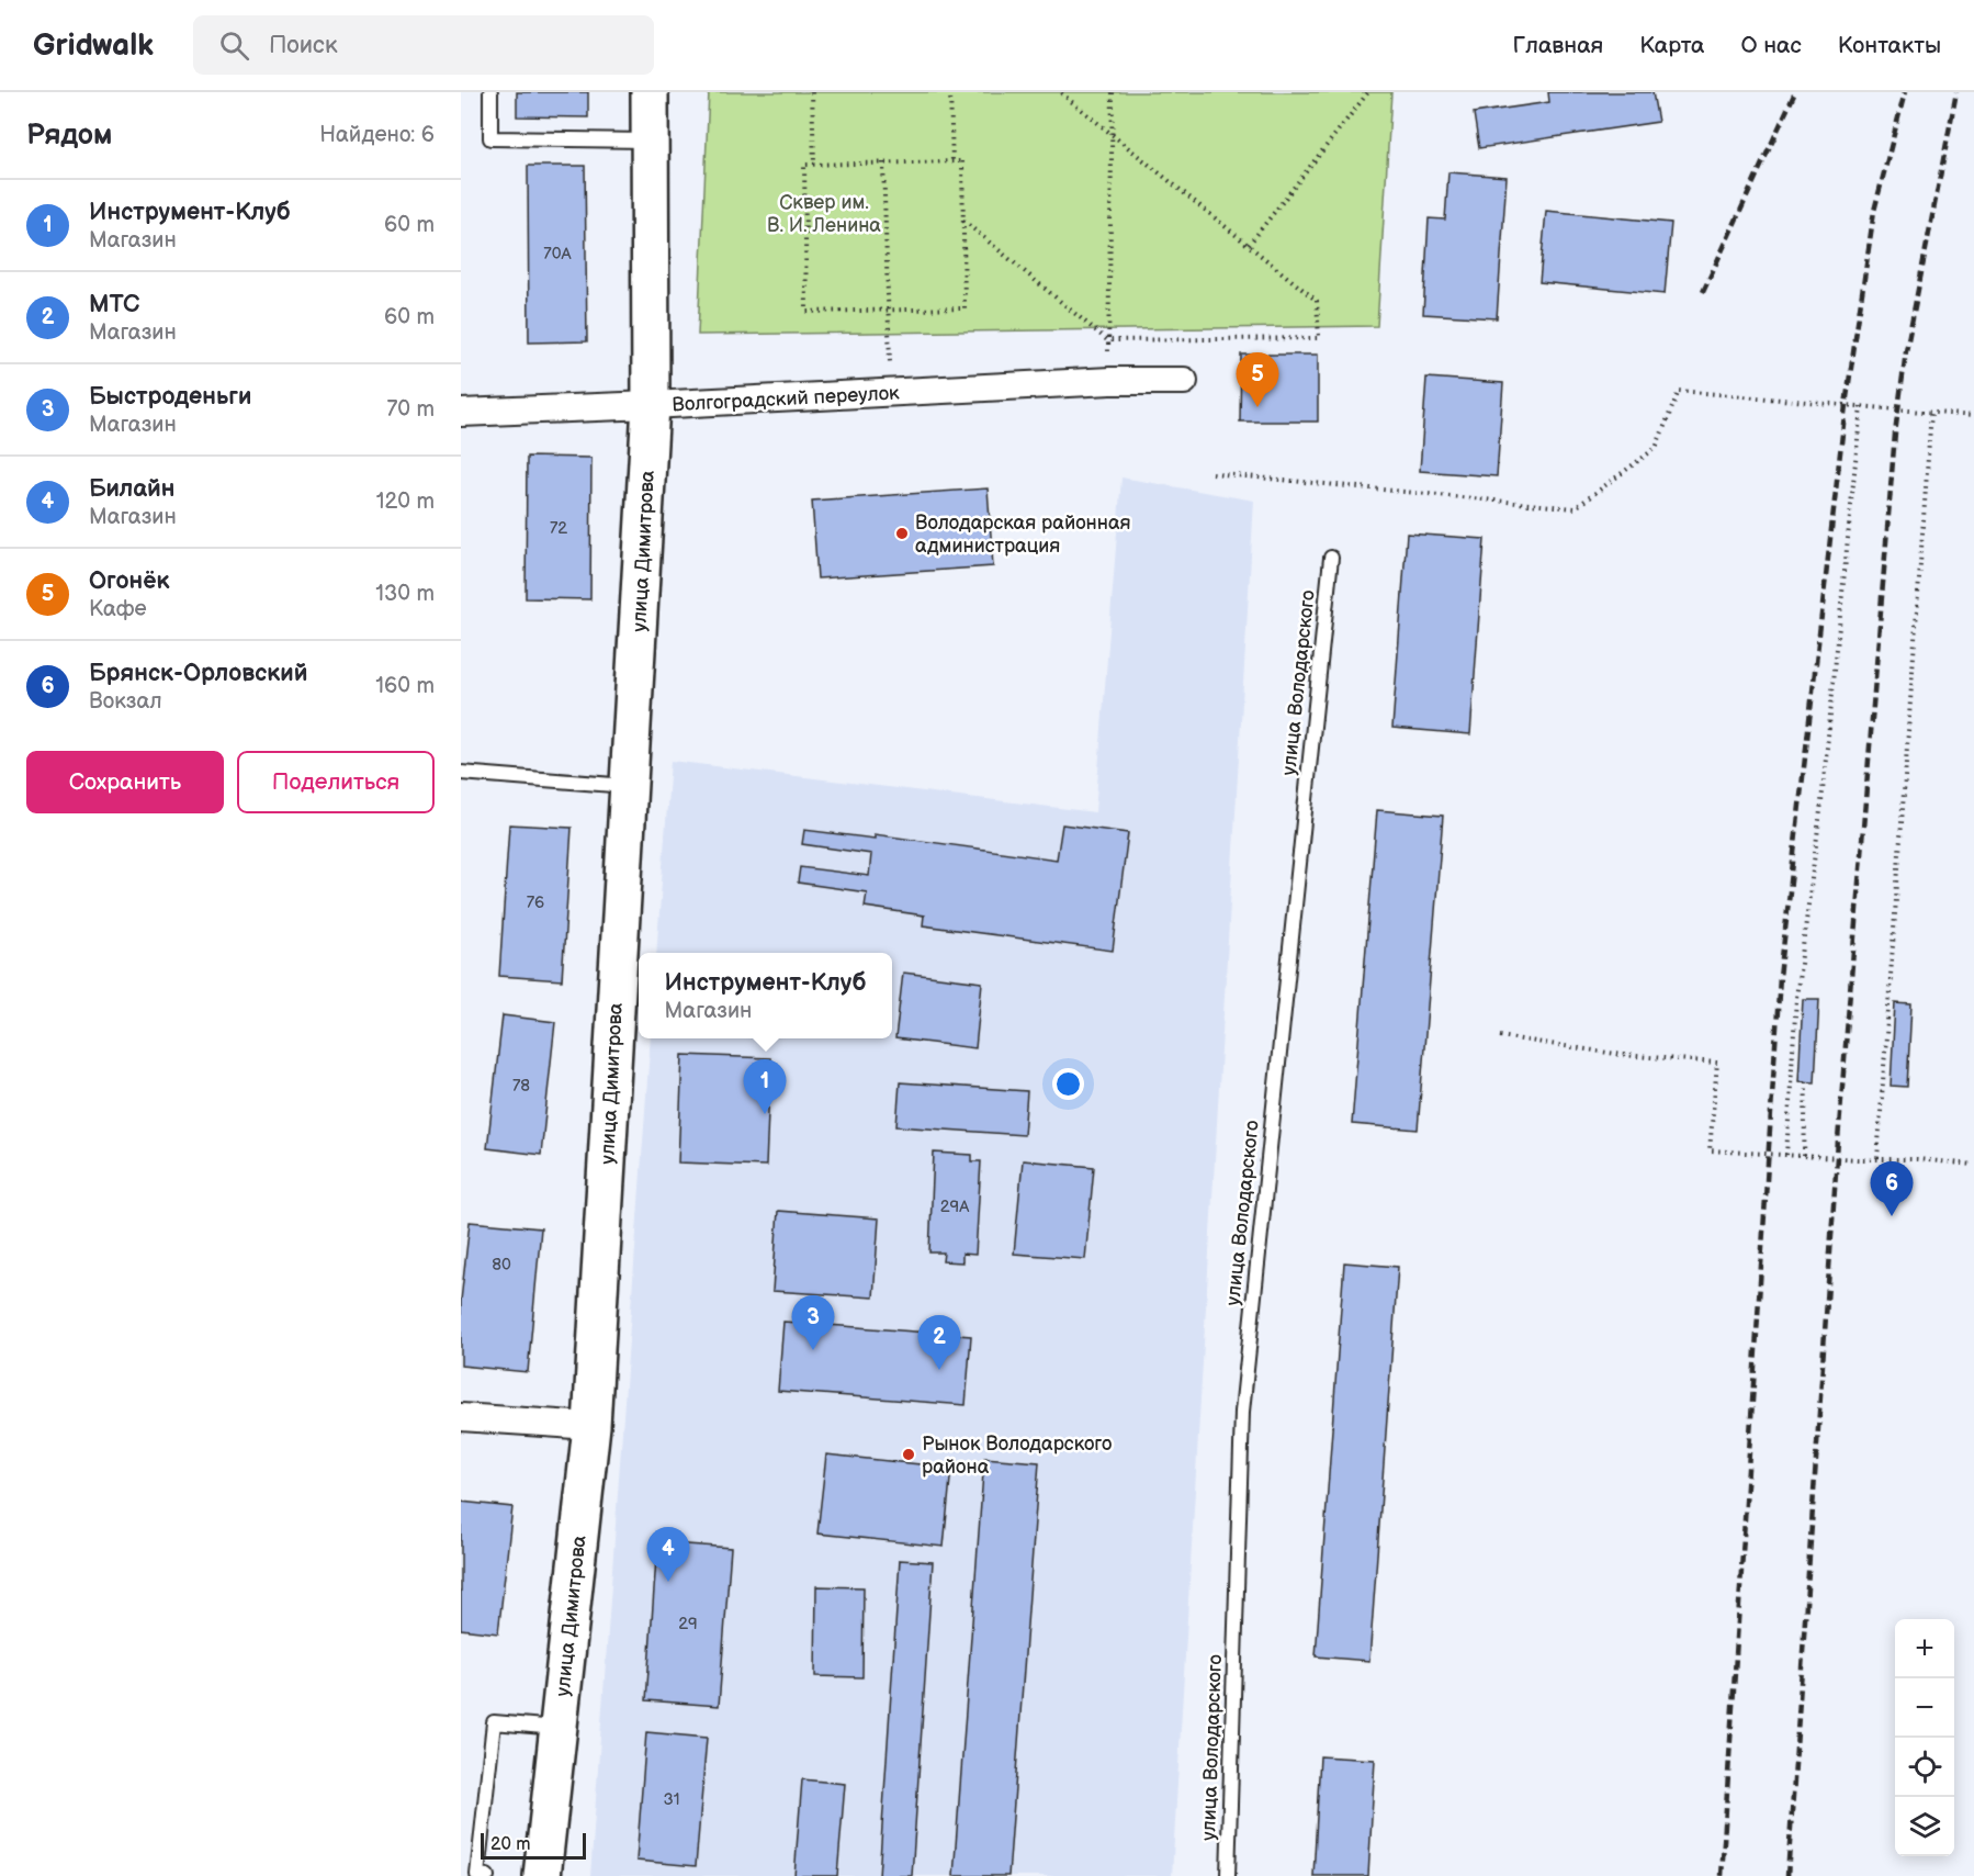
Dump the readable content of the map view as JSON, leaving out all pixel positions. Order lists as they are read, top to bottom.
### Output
{
  "streets": {
    "main road": ["улица Димитрова"],
    "street": ["Волгоградский переулок"],
    "lane": ["улица Володарского"]
  },
  "crossings": [
    ["Волгоградский переулок", "улица Димитрова"]
  ],
  "parks": ["Сквер им. В. И. Ленина"],
  "places": ["Володарская районная администрация", "Рынок Володарского района"],
  "house_numbers": [
    "70А",
    "72",
    "76",
    "78",
    "29А",
    "80",
    "29",
    "31"
  ],
  "scale_bar": "20 m",
  "page": {
    "header": "Gridwalk",
    "search": "Поиск",
    "nav": [
      "Главная",
      "Карта",
      "О нас",
      "Контакты"
    ],
    "heading": ["Рядом", "Найдено: 6"],
    "list": [
      {
        "mark": "1",
        "name": "Инструмент-Клуб",
        "note": "Магазин",
        "value": "60 m"
      },
      {
        "mark": "2",
        "name": "МТС",
        "note": "Магазин",
        "value": "60 m"
      },
      {
        "mark": "3",
        "name": "Быстроденьги",
        "note": "Магазин",
        "value": "70 m"
      },
      {
        "mark": "4",
        "name": "Билайн",
        "note": "Магазин",
        "value": "120 m"
      },
      {
        "mark": "5",
        "name": "Огонёк",
        "note": "Кафе",
        "value": "130 m"
      },
      {
        "mark": "6",
        "name": "Брянск-Орловский",
        "note": "Вокзал",
        "value": "160 m"
      }
    ],
    "pins": [
      "5",
      "1",
      "6",
      "3",
      "2",
      "4"
    ],
    "buttons": ["Сохранить", "Поделиться"],
    "popup": ["Инструмент-Клуб", "Магазин"],
    "map_buttons": ["+", "−"],
    "scale": "20 m"
  }
}
